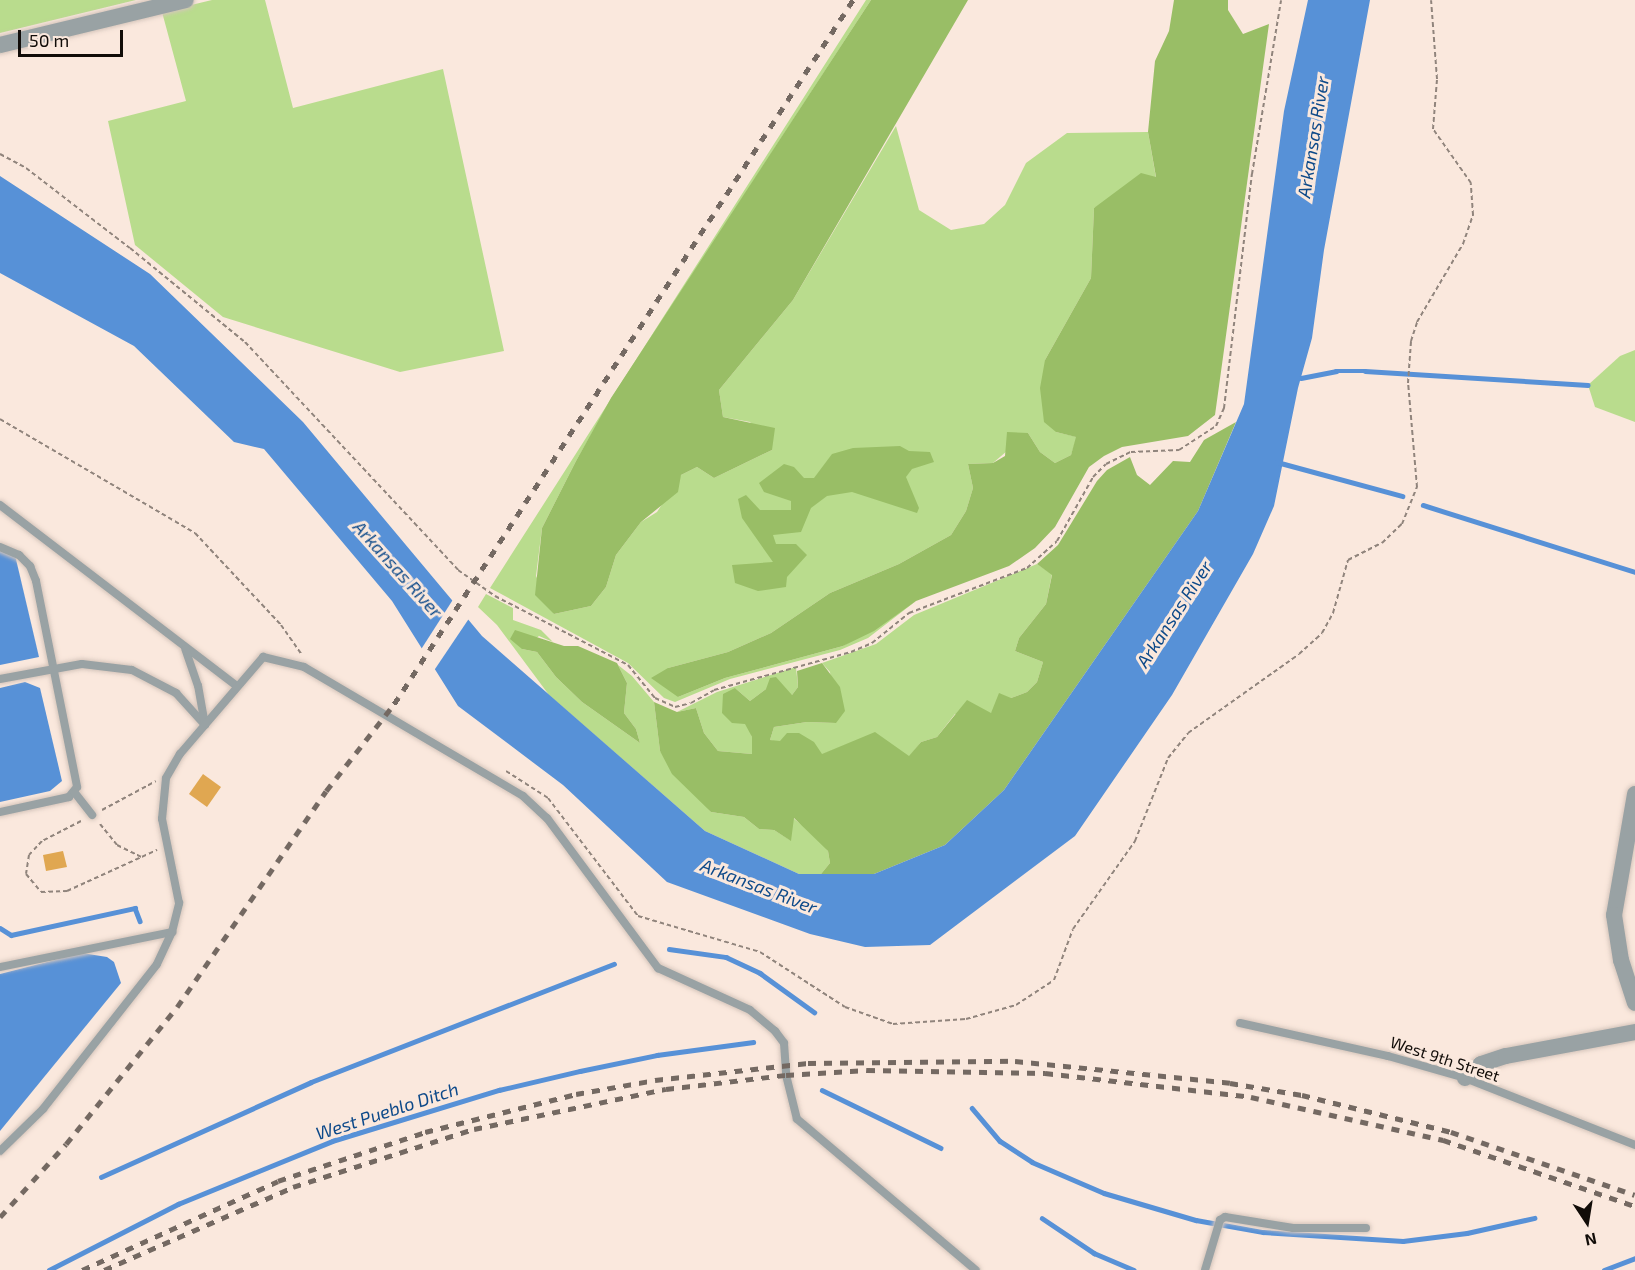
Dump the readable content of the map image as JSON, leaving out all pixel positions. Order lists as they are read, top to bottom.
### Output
{
  "streets": {
    "lane": ["West 9th Street"]
  },
  "water": ["Arkansas River", "West Pueblo Ditch"],
  "scale_bar": "50 m",
  "north": "bottom"
}
